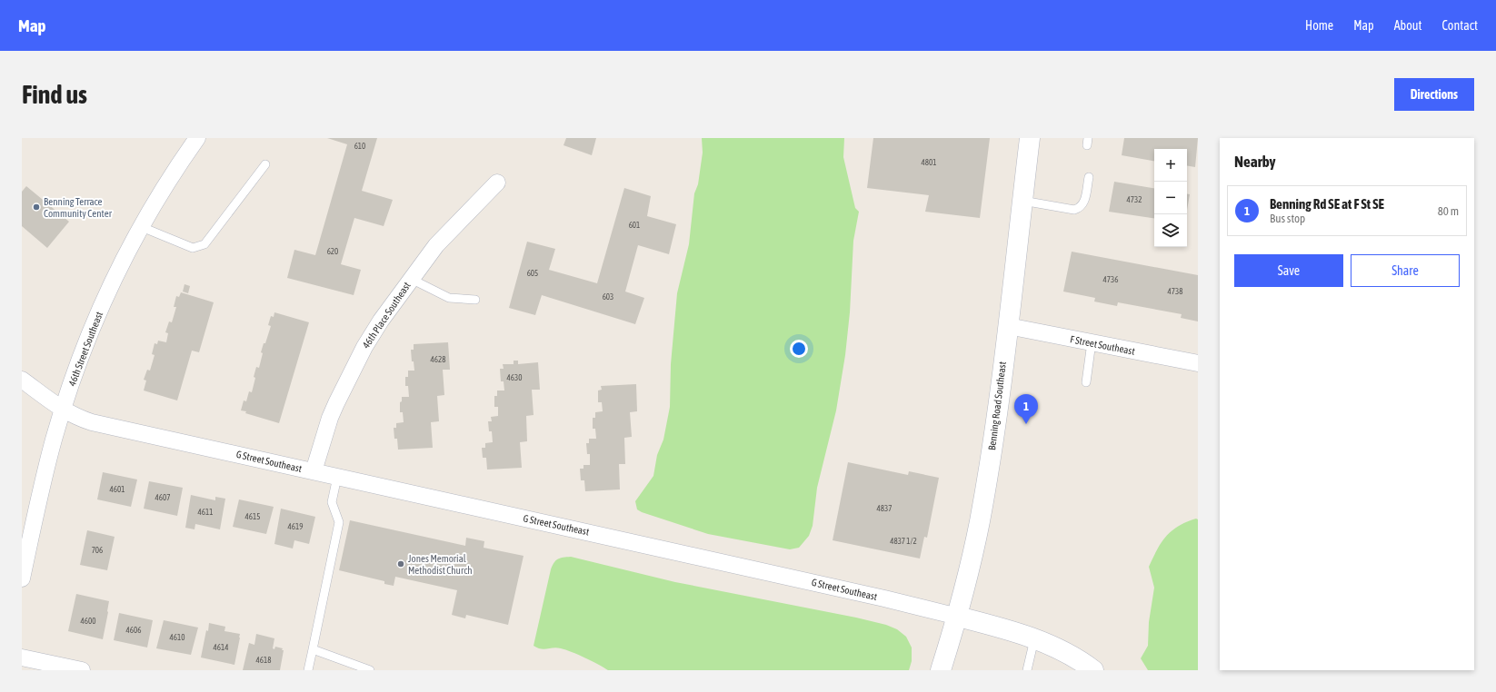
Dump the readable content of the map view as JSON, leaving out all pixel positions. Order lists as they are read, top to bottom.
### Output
{
  "streets": {
    "main road": ["Benning Road Southeast", "G Street Southeast"],
    "street": ["46th Place Southeast", "F Street Southeast", "46th Street Southeast"]
  },
  "crossings": [
    ["46th Place Southeast", "G Street Southeast"],
    ["F Street Southeast", "Benning Road Southeast"],
    ["46th Street Southeast", "G Street Southeast"],
    ["Benning Road Southeast", "G Street Southeast"]
  ],
  "places": ["Benning Terrace Community Center", "Jones Memorial Methodist Church"],
  "house_numbers": [
    "610",
    "4801",
    "4732",
    "601",
    "620",
    "605",
    "4736",
    "4738",
    "603",
    "4628",
    "4630",
    "4601",
    "4607",
    "4837",
    "4611",
    "4615",
    "4619",
    "4837 1/2",
    "706",
    "4600",
    "4606",
    "4610",
    "4614",
    "4618"
  ],
  "page": {
    "header": "Map",
    "nav": [
      "Home",
      "Map",
      "About",
      "Contact"
    ],
    "buttons": [
      "Directions",
      ["Save", "Share"]
    ],
    "title": "Find us",
    "heading": "Nearby",
    "map_buttons": ["+", "−"],
    "list": [
      {
        "mark": "1",
        "name": "Benning Rd SE at F St SE",
        "note": "Bus stop",
        "value": "80 m"
      }
    ],
    "pins": "1"
  }
}
